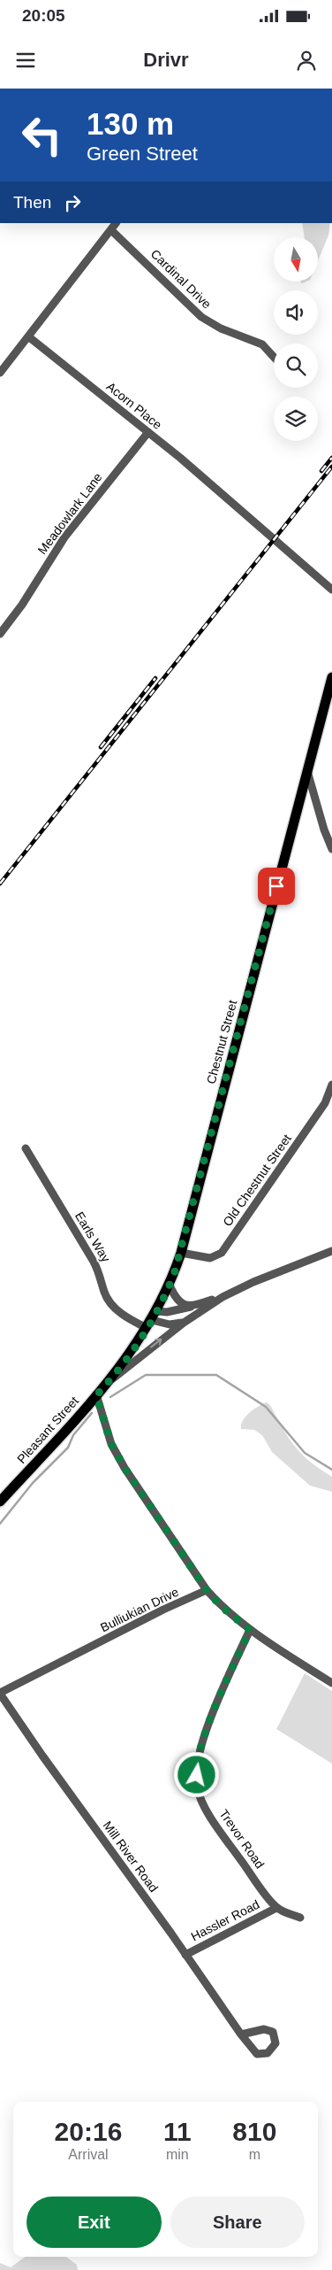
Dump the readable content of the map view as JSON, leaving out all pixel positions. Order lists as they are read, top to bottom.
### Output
{
  "streets": {
    "main road": ["Chestnut Street", "Pleasant Street"],
    "street": [
      "Cardinal Drive",
      "Acorn Place",
      "Meadowlark Lane",
      "Old Chestnut Street",
      "Earls Way",
      "Bulliukian Drive",
      "Trevor Road",
      "Mill River Road",
      "Hassler Road"
    ]
  },
  "crossings": [
    ["Acorn Place", "Meadowlark Lane"],
    ["Chestnut Street", "Old Chestnut Street"],
    ["Chestnut Street", "Earls Way"],
    ["Chestnut Street", "Pleasant Street"],
    ["Bulliukian Drive", "Mill River Road"],
    ["Trevor Road", "Hassler Road"],
    ["Mill River Road", "Hassler Road"]
  ],
  "north": "bottom",
  "page": {
    "status": "20:05",
    "header": "Drivr",
    "turn": ["130 m", "Green Street"],
    "then": "Then",
    "eta": [
      "20:16",
      "Arrival",
      "11",
      "min",
      "810",
      "m"
    ],
    "buttons": ["Exit", "Share"]
  }
}
